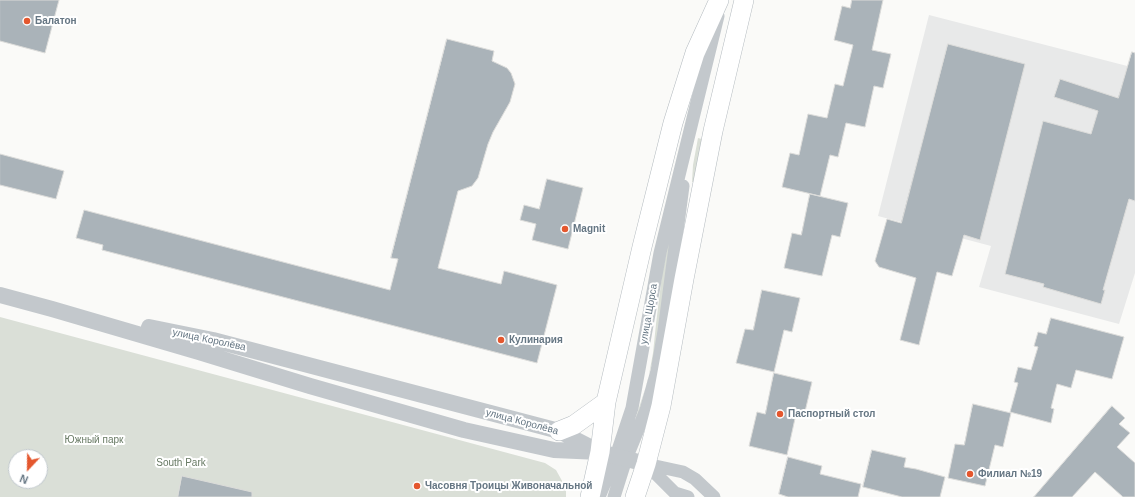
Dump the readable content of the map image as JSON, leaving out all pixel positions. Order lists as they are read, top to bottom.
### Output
{
  "streets": {
    "street": ["улица Щорса", "улица Королёва"]
  },
  "crossings": [
    ["улица Щорса", "улица Королёва"]
  ],
  "parks": ["Южный парк", "South Park"],
  "places": [
    "Балатон",
    "Magnit",
    "Кулинария",
    "Паспортный стол",
    "Филиал №19",
    "Часовня Троицы Живоначальной"
  ],
  "north": "bottom"
}
